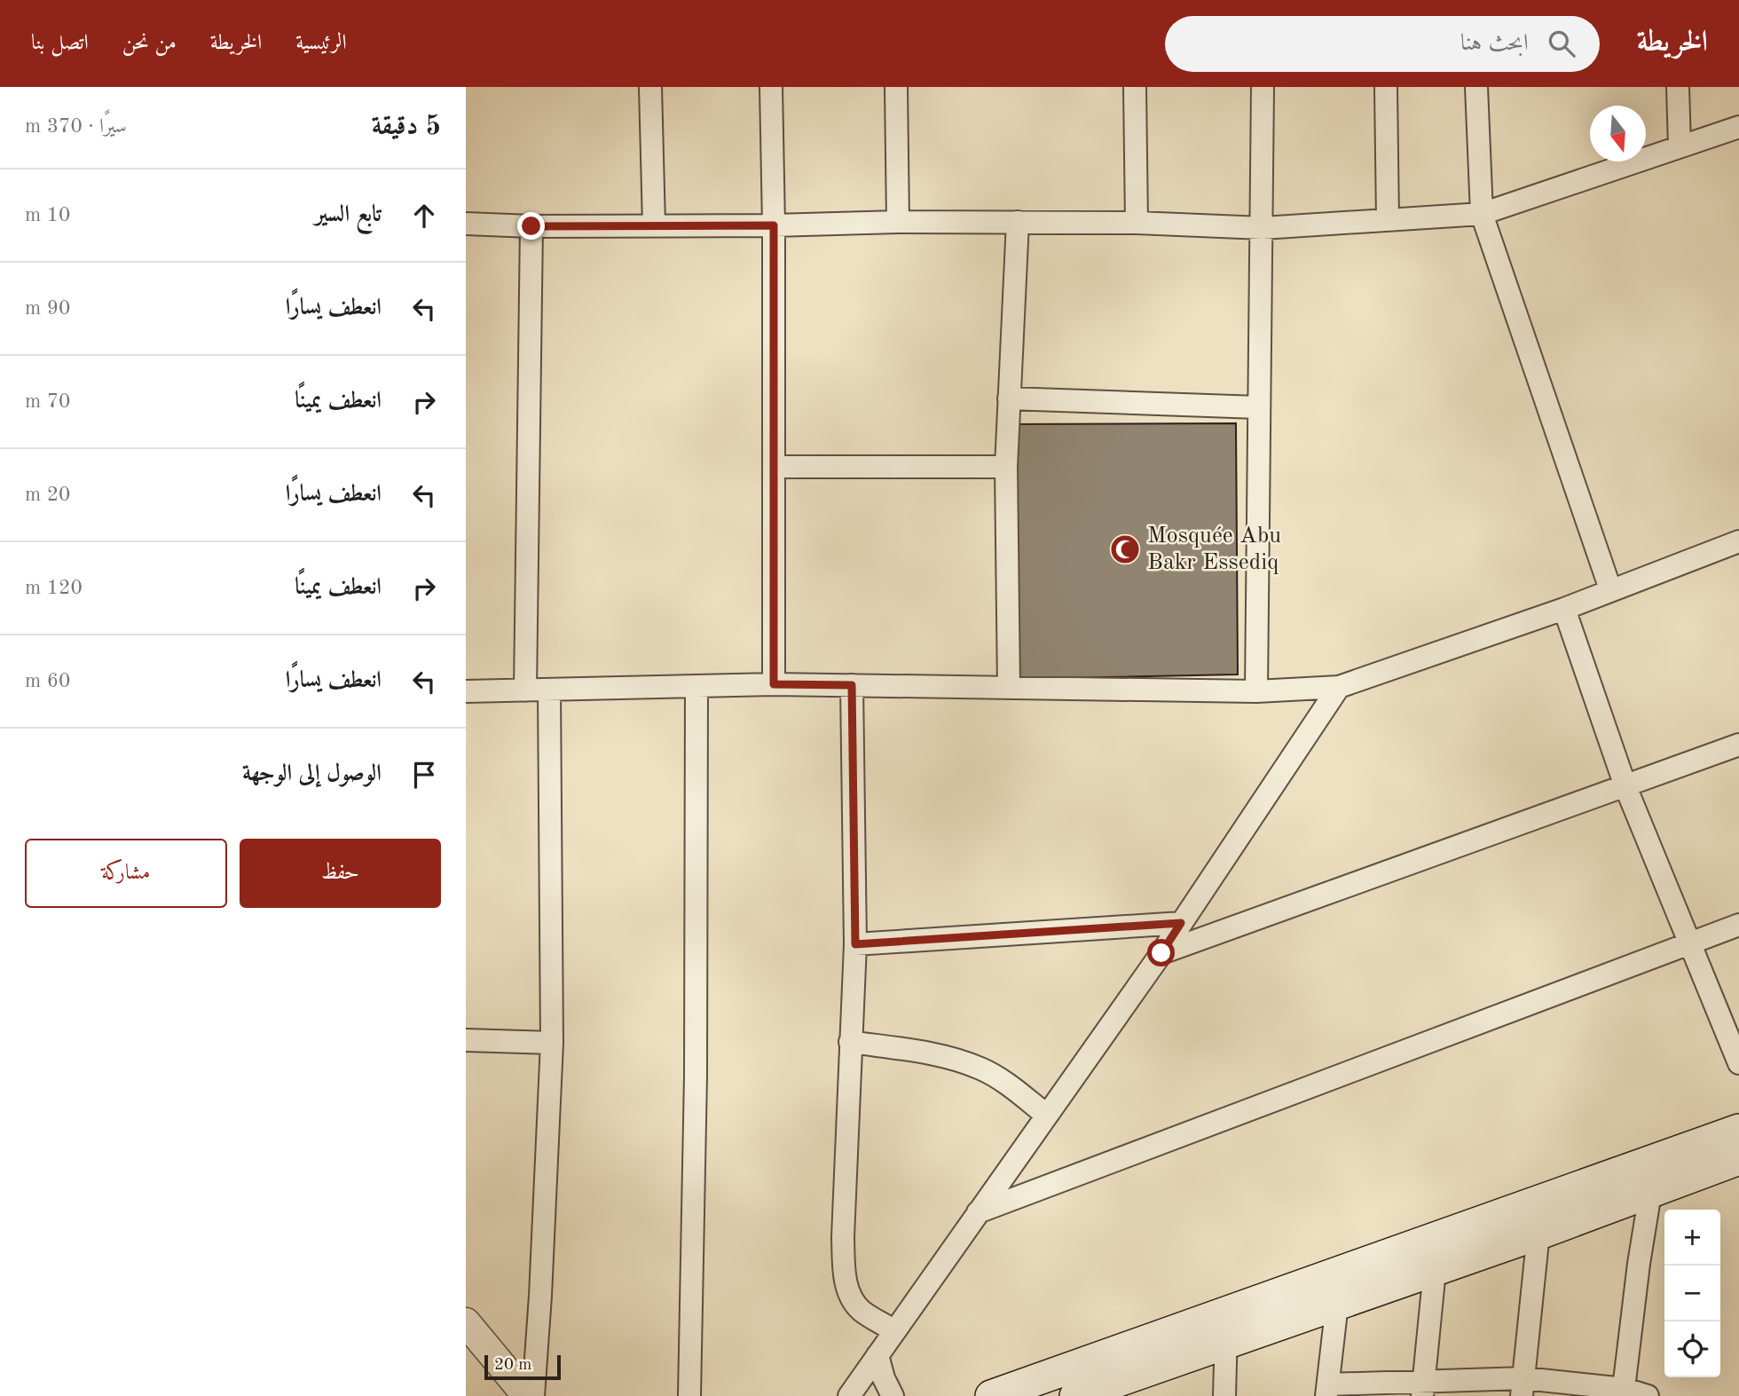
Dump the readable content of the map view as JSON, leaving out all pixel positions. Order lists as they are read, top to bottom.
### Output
{
  "places": {
    "mosque": ["Mosquée Abu Bakr Essediq"]
  },
  "scale_bar": "20 m",
  "north": "bottom",
  "page": {
    "header": "الخريطة",
    "search": "ابحث هنا",
    "nav": [
      "الرئيسية",
      "الخريطة",
      "من نحن",
      "اتصل بنا"
    ],
    "heading": ["5 دقيقة", "سيرًا · 370 m"],
    "list": [
      ["تابع السير", "10 m"],
      ["انعطف يسارًا", "90 m"],
      ["انعطف يمينًا", "70 m"],
      ["انعطف يسارًا", "20 m"],
      ["انعطف يمينًا", "120 m"],
      ["انعطف يسارًا", "60 m"],
      "الوصول إلى الوجهة"
    ],
    "buttons": ["حفظ", "مشاركة"],
    "map_buttons": ["+", "−"],
    "scale": "20 m"
  }
}
